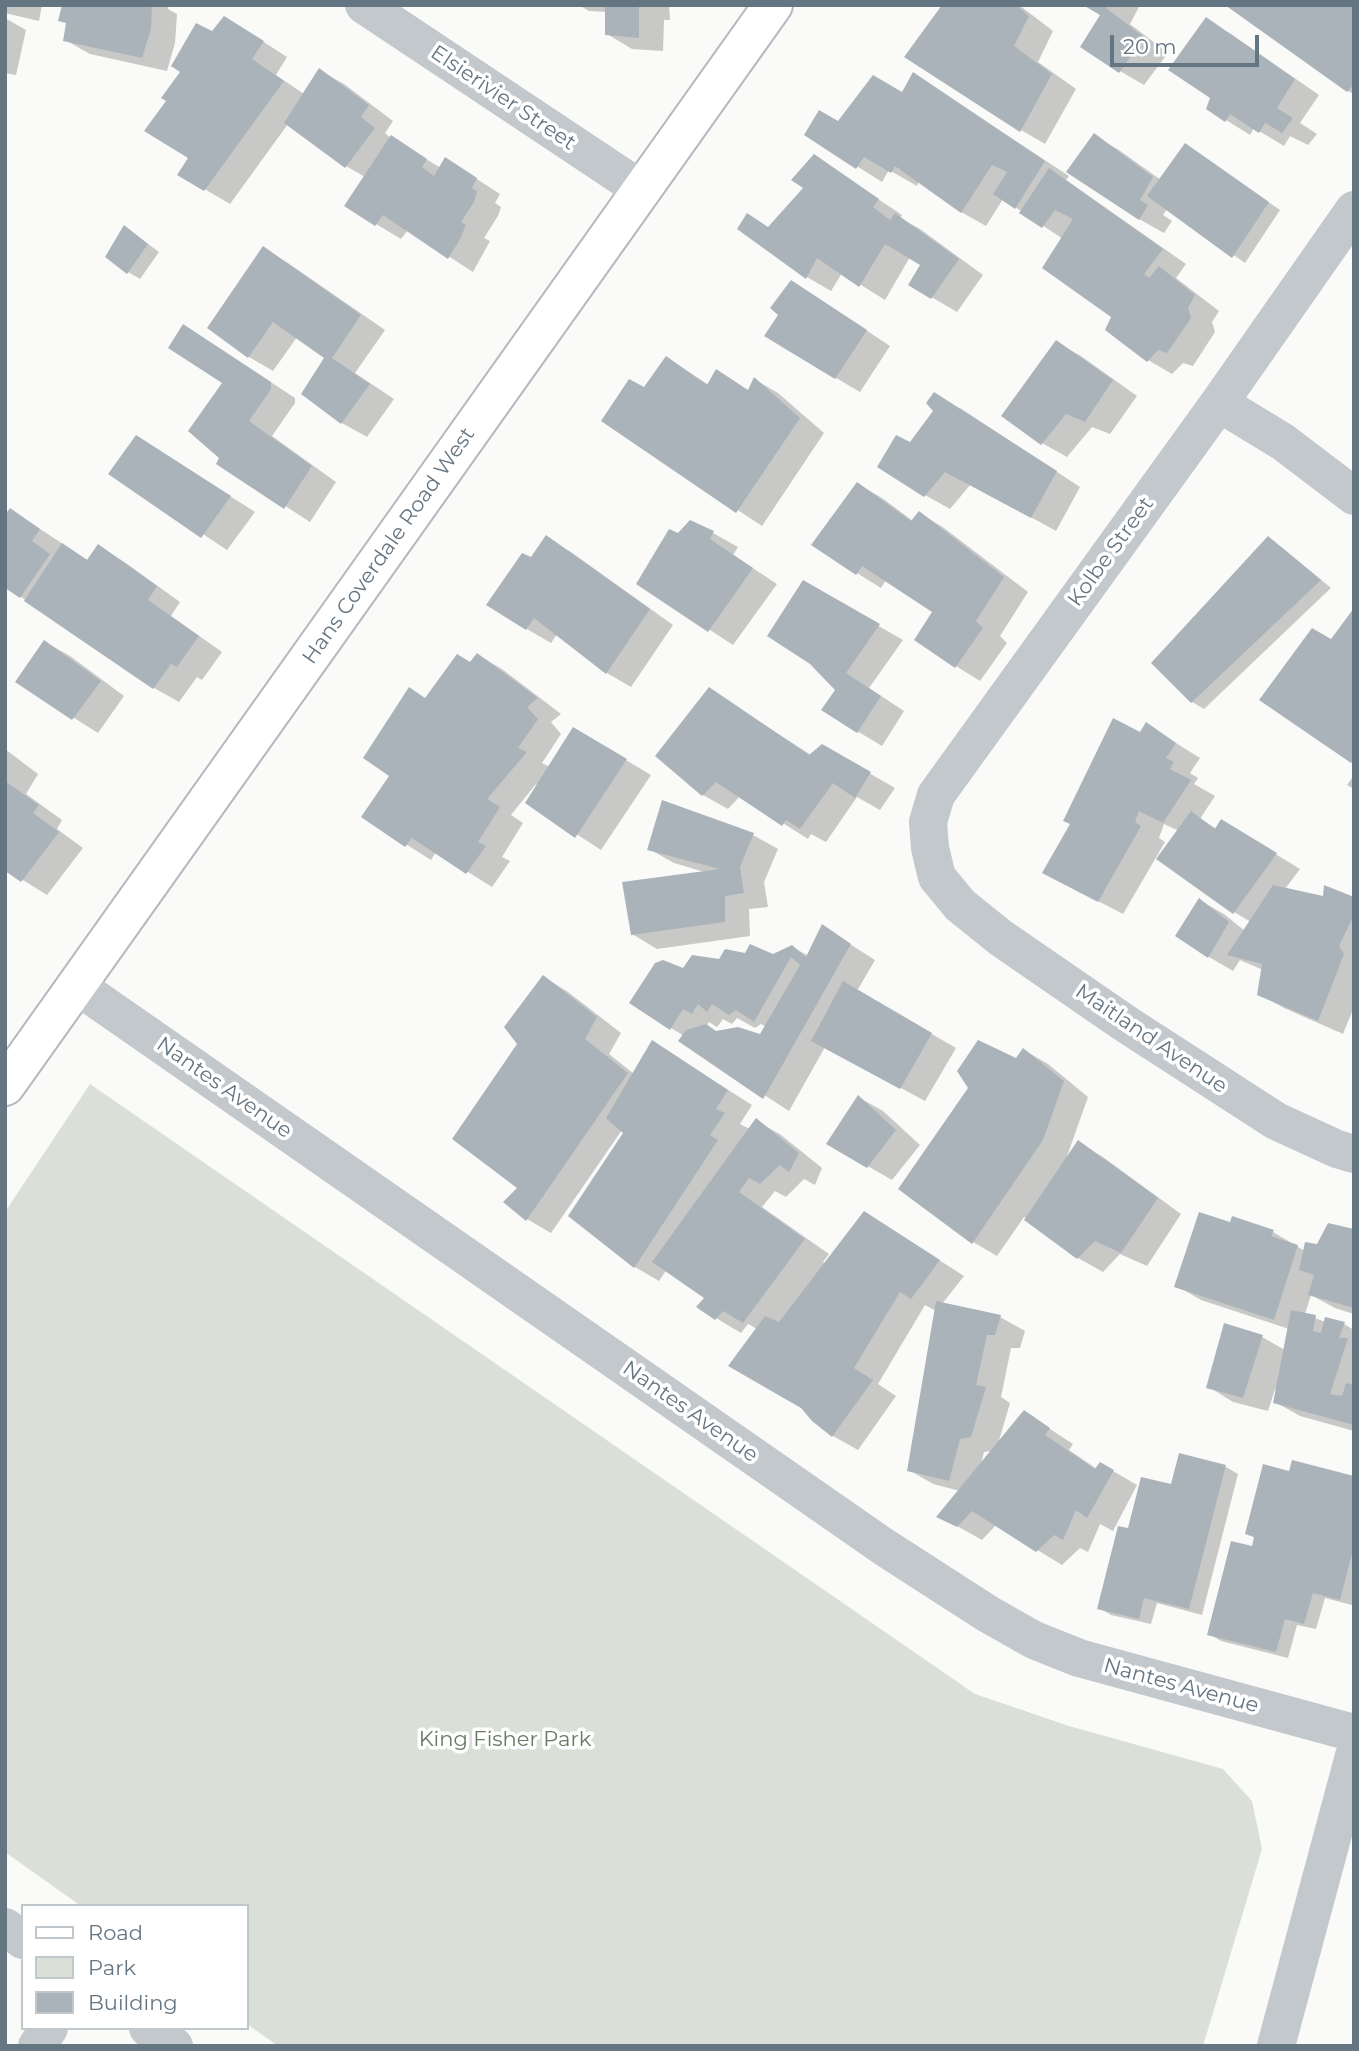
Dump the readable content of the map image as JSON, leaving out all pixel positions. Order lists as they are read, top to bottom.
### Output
{
  "streets": {
    "street": [
      "Elsierivier Street",
      "Hans Coverdale Road West",
      "Kolbe Street",
      "Maitland Avenue",
      "Nantes Avenue"
    ]
  },
  "crossings": [
    ["Elsierivier Street", "Hans Coverdale Road West"],
    ["Hans Coverdale Road West", "Nantes Avenue"],
    ["Kolbe Street", "Maitland Avenue"]
  ],
  "parks": ["King Fisher Park"],
  "legend": ["Road", "Park", "Building"],
  "scale_bar": "20 m"
}
